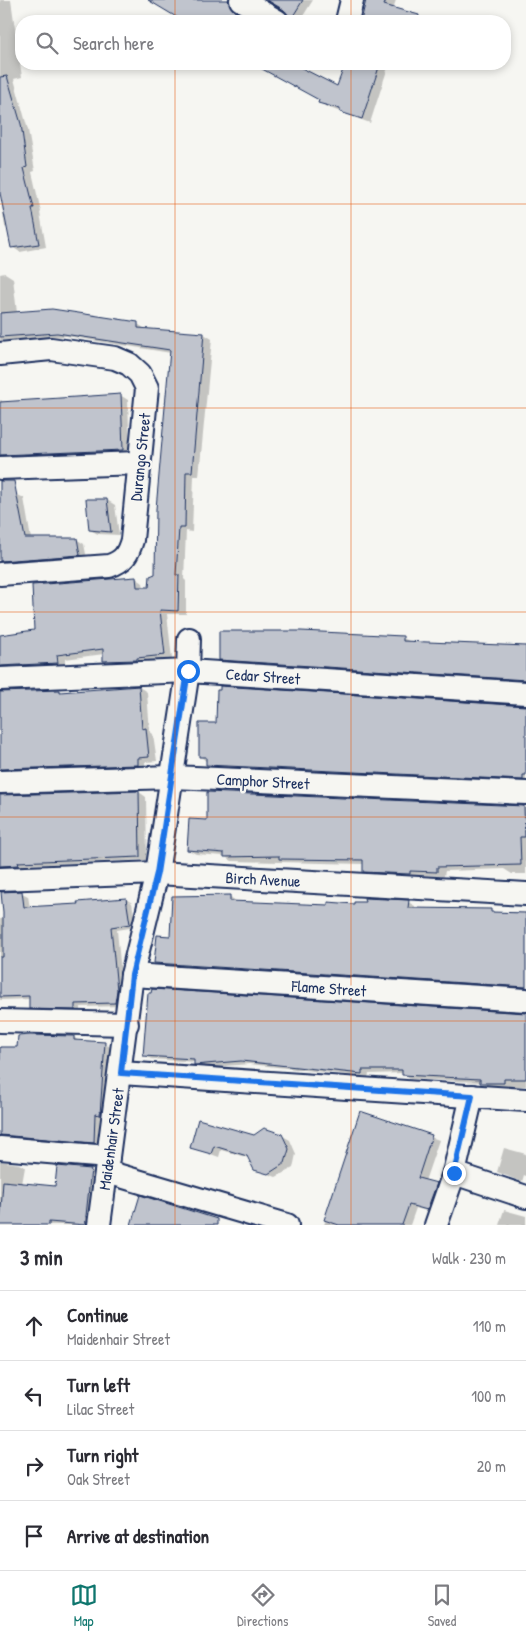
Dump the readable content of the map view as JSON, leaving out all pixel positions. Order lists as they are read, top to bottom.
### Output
{
  "streets": {
    "street": [
      "Durango Street",
      "Cedar Street",
      "Camphor Street",
      "Birch Avenue",
      "Flame Street",
      "Maidenhair Street"
    ]
  },
  "crossings": [
    ["Cedar Street", "Maidenhair Street"],
    ["Camphor Street", "Maidenhair Street"],
    ["Birch Avenue", "Maidenhair Street"],
    ["Flame Street", "Maidenhair Street"]
  ],
  "page": {
    "search": "Search here",
    "heading": ["3 min", "Walk · 230 m"],
    "list": [
      ["Continue", "Maidenhair Street", "110 m"],
      ["Turn left", "Lilac Street", "100 m"],
      ["Turn right", "Oak Street", "20 m"],
      "Arrive at destination"
    ],
    "nav": ["Map", "Directions", "Saved"]
  }
}
